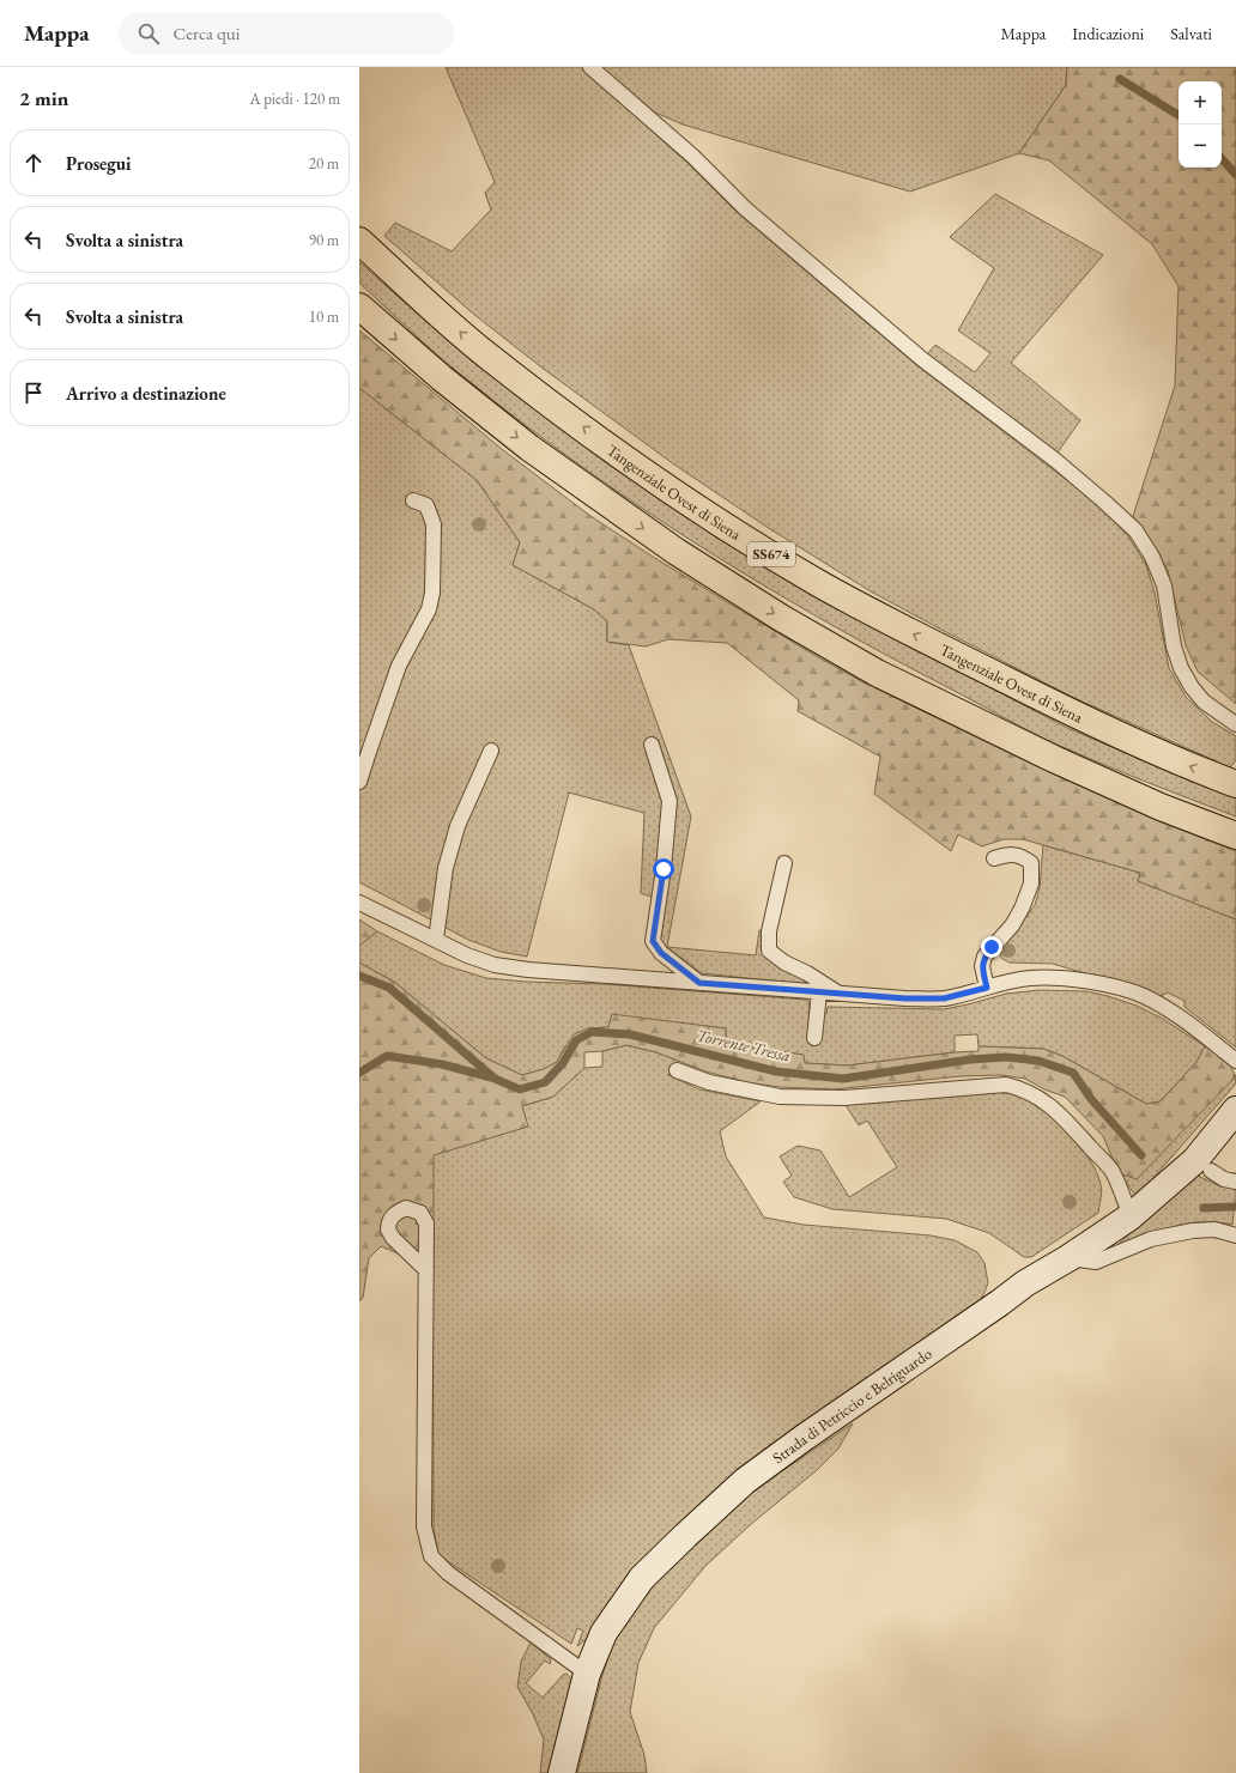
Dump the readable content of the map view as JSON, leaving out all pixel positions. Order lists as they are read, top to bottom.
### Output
{
  "streets": {
    "highway": ["Tangenziale Ovest di Siena", "SS674"],
    "street": ["Strada di Petriccio e Belriguardo"]
  },
  "water": ["Torrente Tressa"],
  "page": {
    "header": "Mappa",
    "search": "Cerca qui",
    "nav": ["Mappa", "Indicazioni", "Salvati"],
    "heading": ["2 min", "A piedi · 120 m"],
    "map_buttons": ["+", "−"],
    "list": [
      ["Prosegui", "20 m"],
      ["Svolta a sinistra", "90 m"],
      ["Svolta a sinistra", "10 m"],
      "Arrivo a destinazione"
    ]
  }
}
